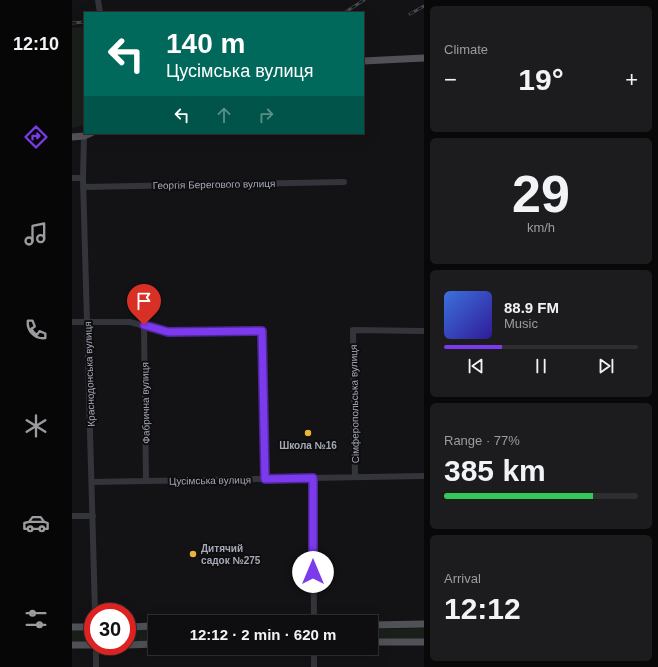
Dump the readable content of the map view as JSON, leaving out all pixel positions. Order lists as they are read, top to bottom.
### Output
{
  "streets": {
    "street": [
      "Георгія Берегового вулиця",
      "Краснодонська вулиця",
      "Фабрична вулиця",
      "Сімферопольська вулиця",
      "Цусімська вулиця"
    ]
  },
  "crossings": [
    ["Георгія Берегового вулиця", "Краснодонська вулиця"],
    ["Краснодонська вулиця", "Цусімська вулиця"],
    ["Фабрична вулиця", "Цусімська вулиця"],
    ["Сімферопольська вулиця", "Цусімська вулиця"]
  ],
  "places": ["Школа №16", "Дитячий садок №275"],
  "page": {
    "tabs": "12:10",
    "tile": [
      "Climate",
      ["29", "km/h"],
      ["Range · 77%", "385 km"],
      ["Arrival", "12:12"]
    ],
    "turn": ["140 m", "Цусімська вулиця"],
    "heat": ["−", "19°", "+"],
    "song": ["88.9 FM", "Music"],
    "limit": "30",
    "trip": "12:12 · 2 min · 620 m"
  }
}
